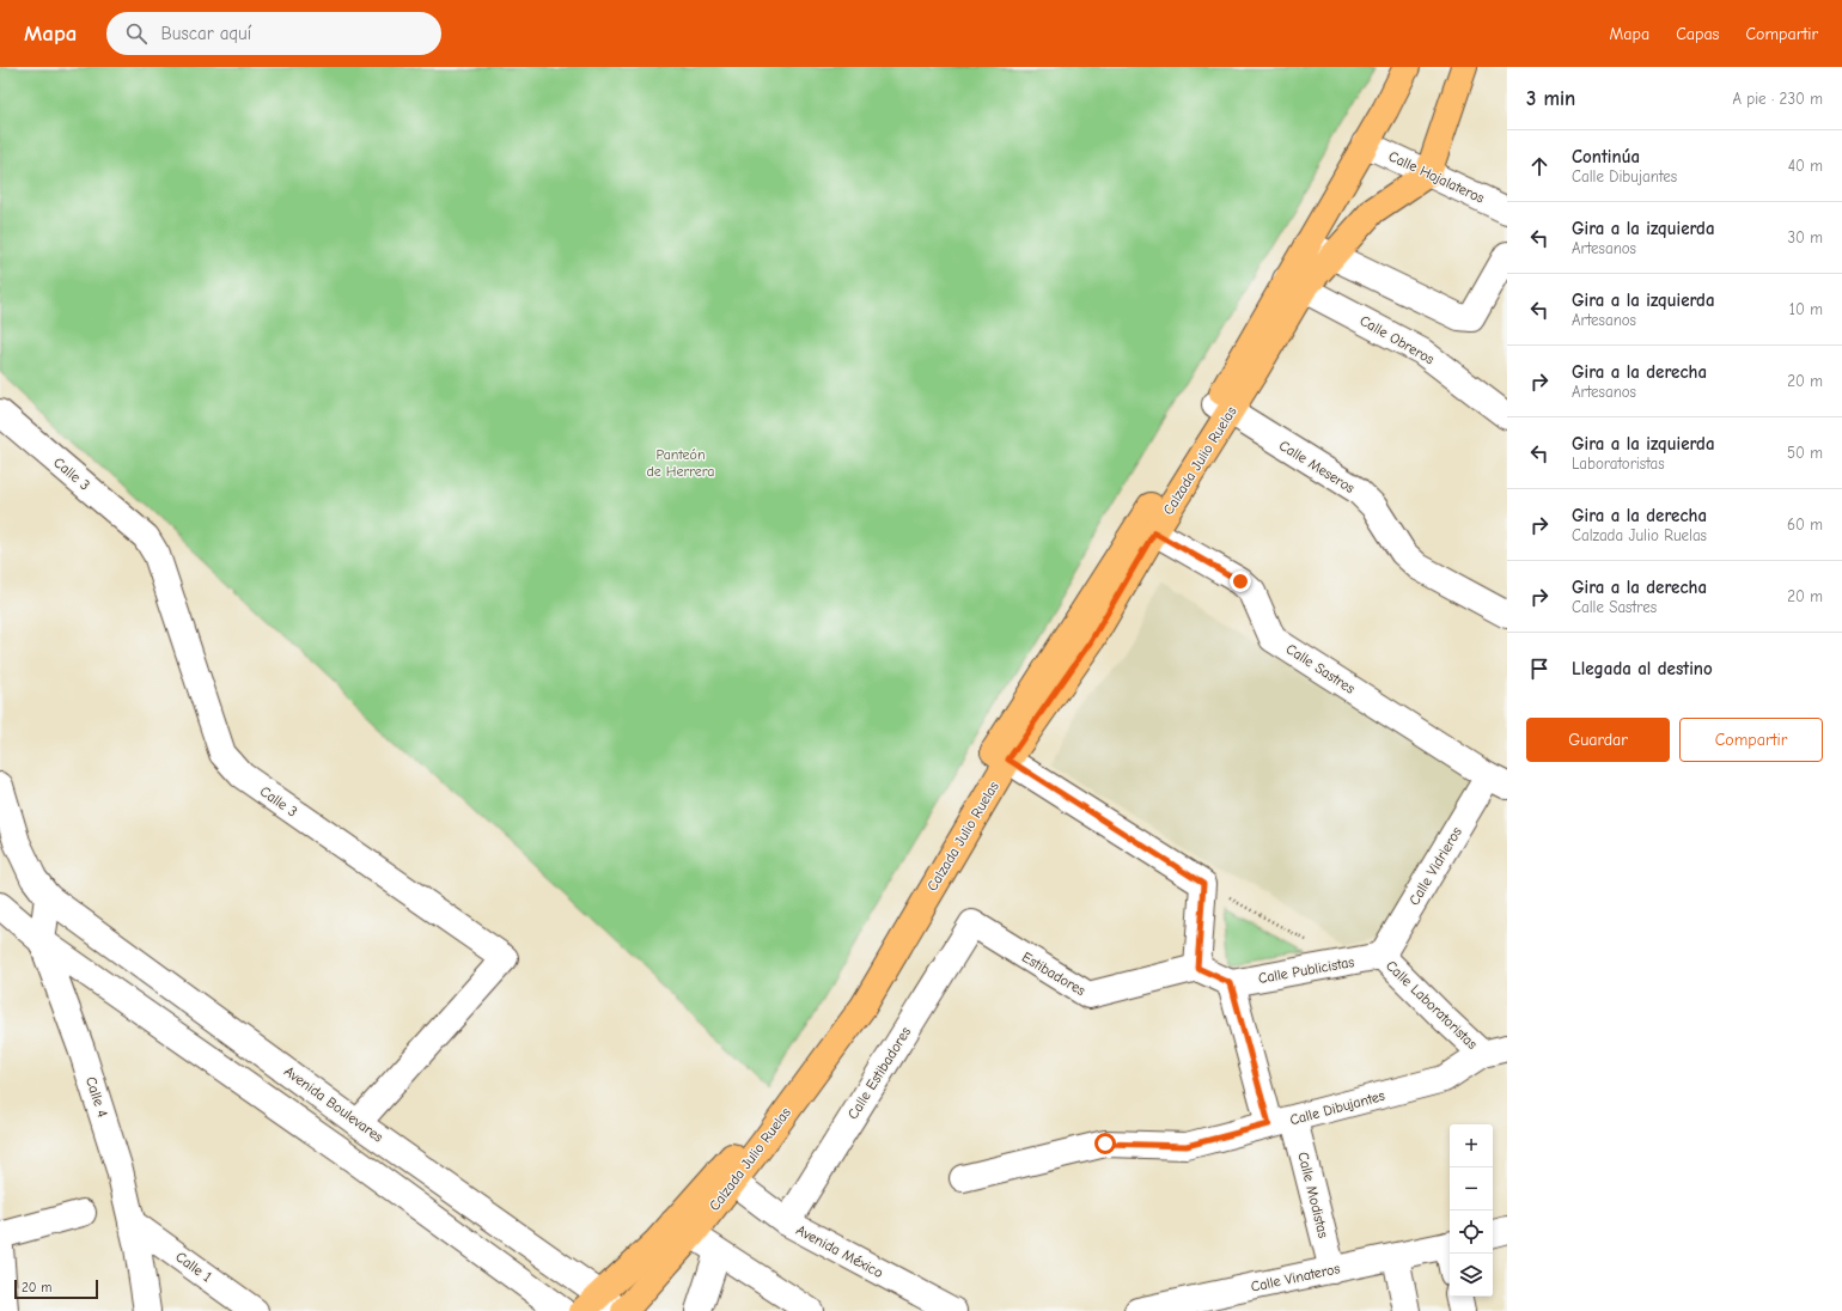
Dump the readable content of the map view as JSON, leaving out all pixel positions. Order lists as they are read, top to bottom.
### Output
{
  "streets": {
    "main road": ["Calzada Julio Ruelas"],
    "street": [
      "Calle Hojalateros",
      "Calle Obreros",
      "Calle Meseros",
      "Calle 3",
      "Calle Sastres",
      "Calle Vidrieros",
      "Calle Publicistas",
      "Estibadores",
      "Calle Laboratoristas",
      "Calle Estibadores",
      "Calle 4",
      "Avenida Boulevares",
      "Calle Dibujantes",
      "Calle Modistas",
      "Avenida México",
      "Calle 1",
      "Calle Vinateros"
    ]
  },
  "crossings": [
    ["Calle Hojalateros", "Calzada Julio Ruelas"],
    ["Calle Obreros", "Calzada Julio Ruelas"],
    ["Calzada Julio Ruelas", "Calle Meseros"],
    ["Calzada Julio Ruelas", "Calle Sastres"],
    ["Calzada Julio Ruelas", "Avenida Boulevares"],
    ["Calzada Julio Ruelas", "Avenida México"],
    ["Calle 3", "Avenida Boulevares"],
    ["Calle Sastres", "Calle Vidrieros"],
    ["Calle Vidrieros", "Calle Publicistas"],
    ["Calle Vidrieros", "Calle Laboratoristas"],
    ["Calle Publicistas", "Calle Laboratoristas"],
    ["Estibadores", "Calle Estibadores"],
    ["Calle Laboratoristas", "Calle Dibujantes"],
    ["Calle Estibadores", "Avenida México"],
    ["Calle 4", "Calle 1"],
    ["Calle Dibujantes", "Calle Modistas"],
    ["Calle Modistas", "Calle Vinateros"]
  ],
  "parks": ["Panteón de Herrera"],
  "scale_bar": "20 m",
  "page": {
    "header": "Mapa",
    "search": "Buscar aquí",
    "nav": ["Mapa", "Capas", "Compartir"],
    "heading": ["3 min", "A pie · 230 m"],
    "list": [
      ["Continúa", "Calle Dibujantes", "40 m"],
      ["Gira a la izquierda", "Artesanos", "30 m"],
      ["Gira a la izquierda", "Artesanos", "10 m"],
      ["Gira a la derecha", "Artesanos", "20 m"],
      ["Gira a la izquierda", "Laboratoristas", "50 m"],
      ["Gira a la derecha", "Calzada Julio Ruelas", "60 m"],
      ["Gira a la derecha", "Calle Sastres", "20 m"],
      "Llegada al destino"
    ],
    "buttons": ["Guardar", "Compartir"],
    "map_buttons": ["+", "−"],
    "scale": "20 m"
  }
}
